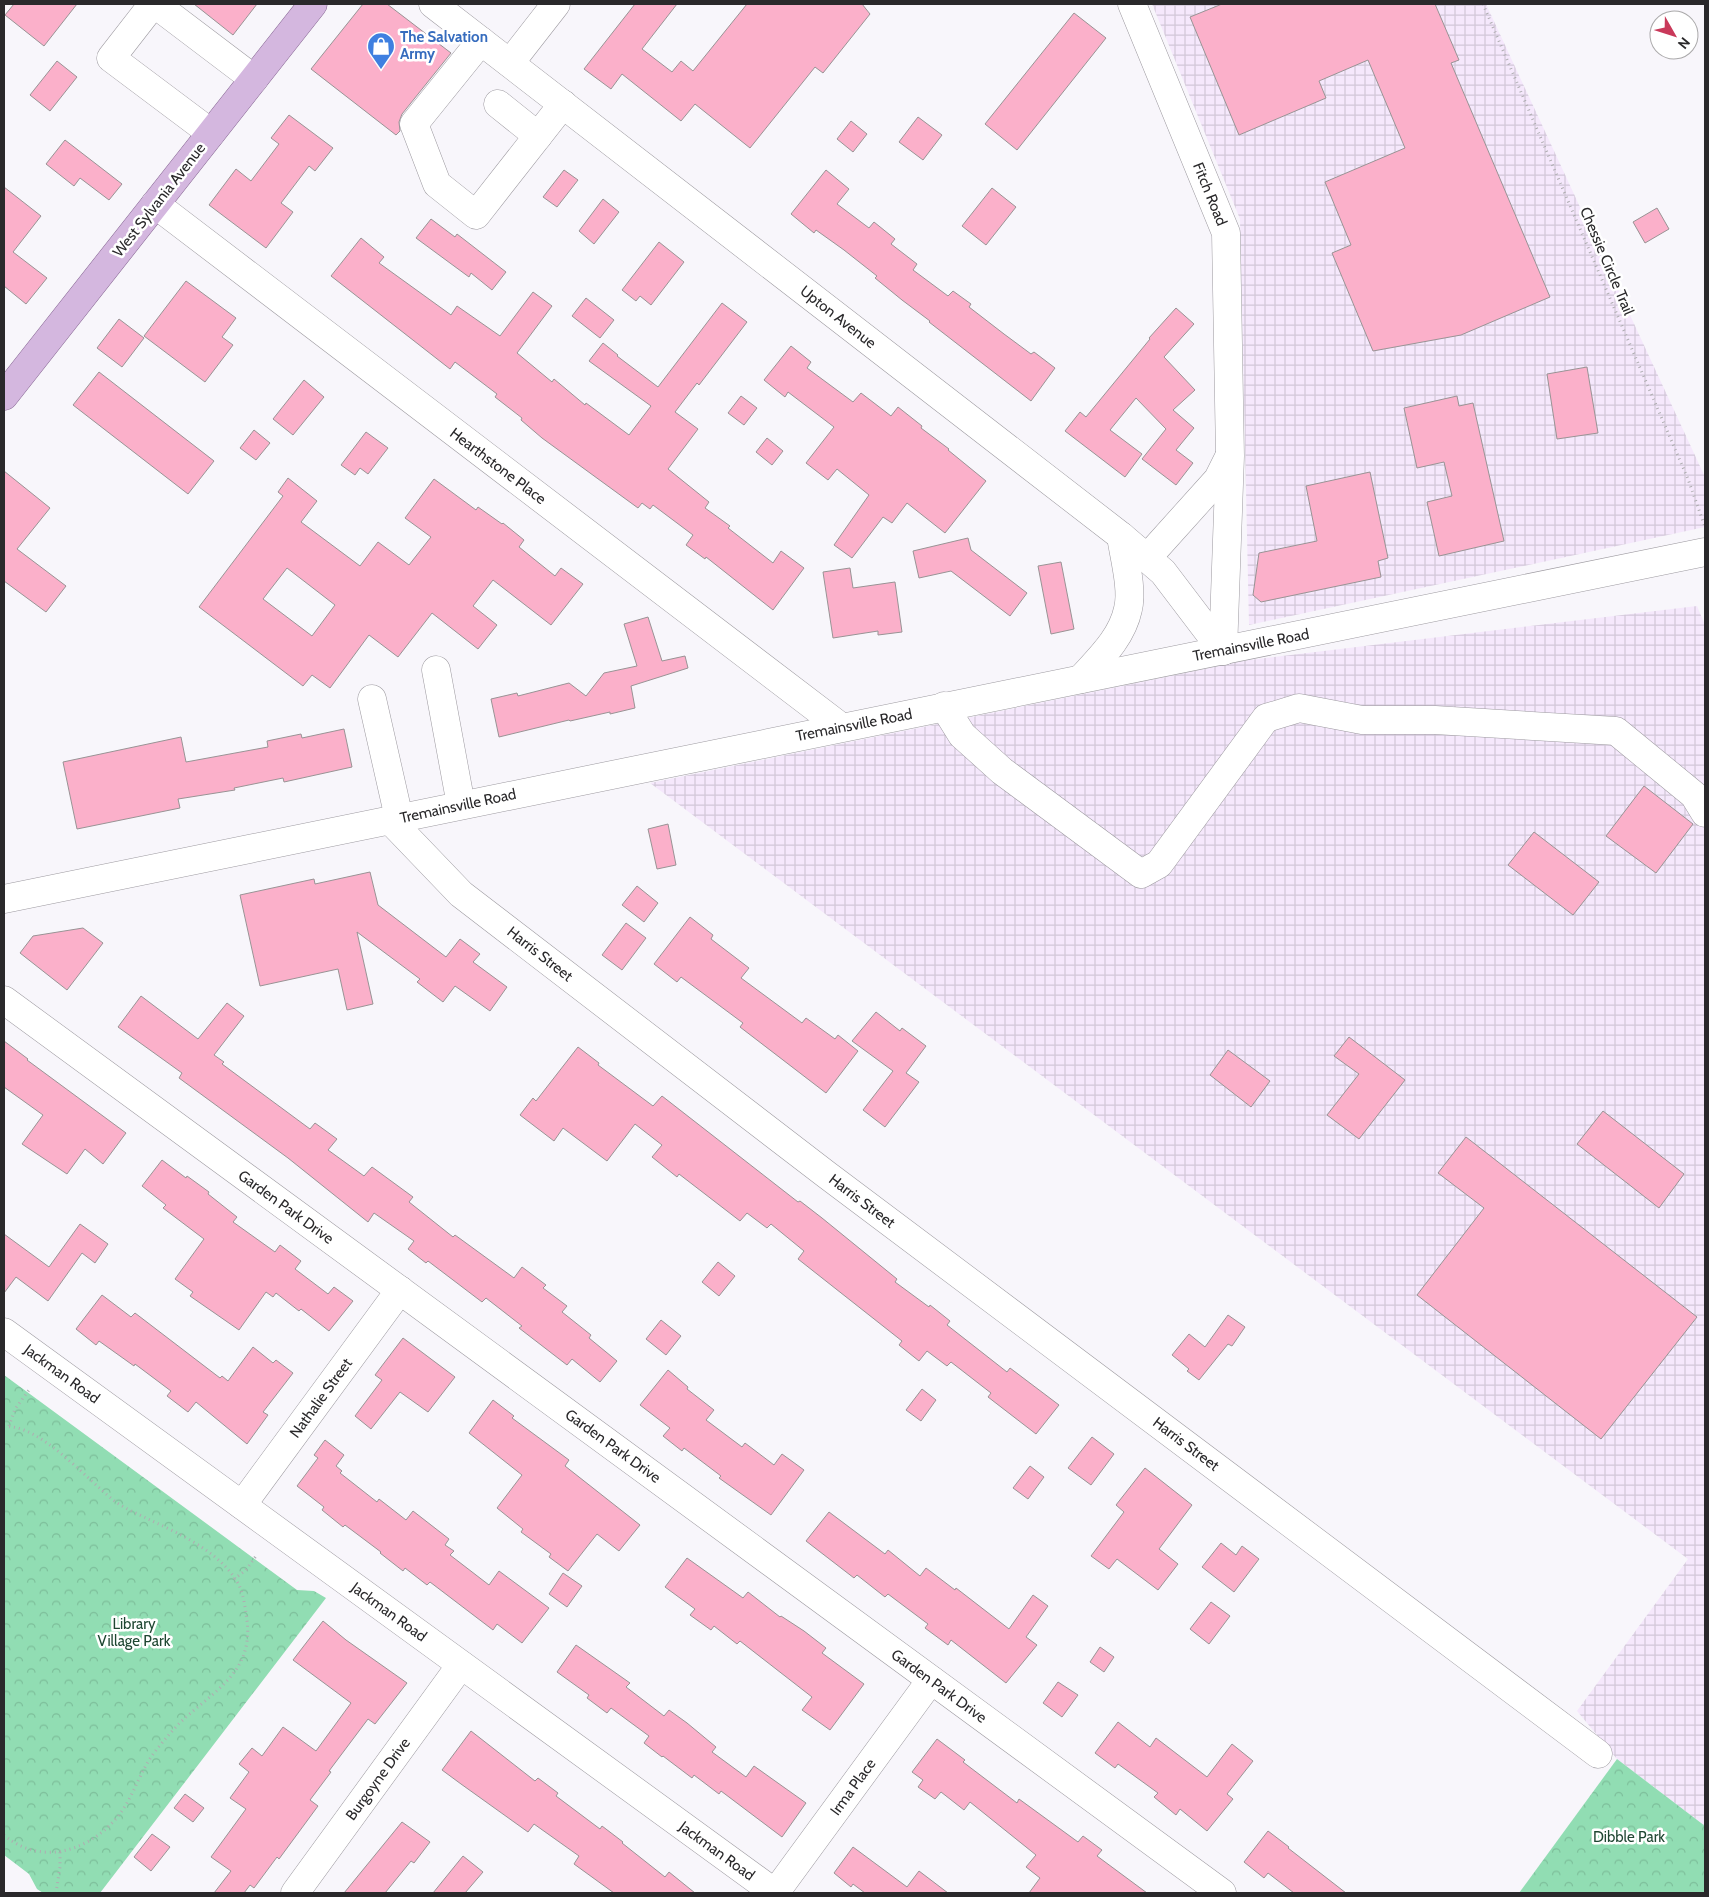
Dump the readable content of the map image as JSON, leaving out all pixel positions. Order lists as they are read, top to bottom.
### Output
{
  "streets": {
    "main road": ["West Sylvania Avenue"],
    "street": [
      "Fitch Road",
      "Upton Avenue",
      "Hearthstone Place",
      "Tremainsville Road",
      "Harris Street",
      "Garden Park Drive",
      "Jackman Road",
      "Nathalie Street",
      "Burgoyne Drive",
      "Irma Place"
    ],
    "path": ["Chessie Circle Trail"]
  },
  "crossings": [
    ["Fitch Road", "Upton Avenue"],
    ["Fitch Road", "Tremainsville Road"],
    ["West Sylvania Avenue", "Hearthstone Place"],
    ["Upton Avenue", "Tremainsville Road"],
    ["Hearthstone Place", "Tremainsville Road"],
    ["Tremainsville Road", "Harris Street"],
    ["Garden Park Drive", "Nathalie Street"],
    ["Garden Park Drive", "Irma Place"],
    ["Jackman Road", "Nathalie Street"],
    ["Jackman Road", "Burgoyne Drive"],
    ["Jackman Road", "Irma Place"]
  ],
  "parks": ["Library Village Park", "Dibble Park"],
  "places": {
    "shop": ["The Salvation Army"]
  },
  "north": "bottom right"
}
